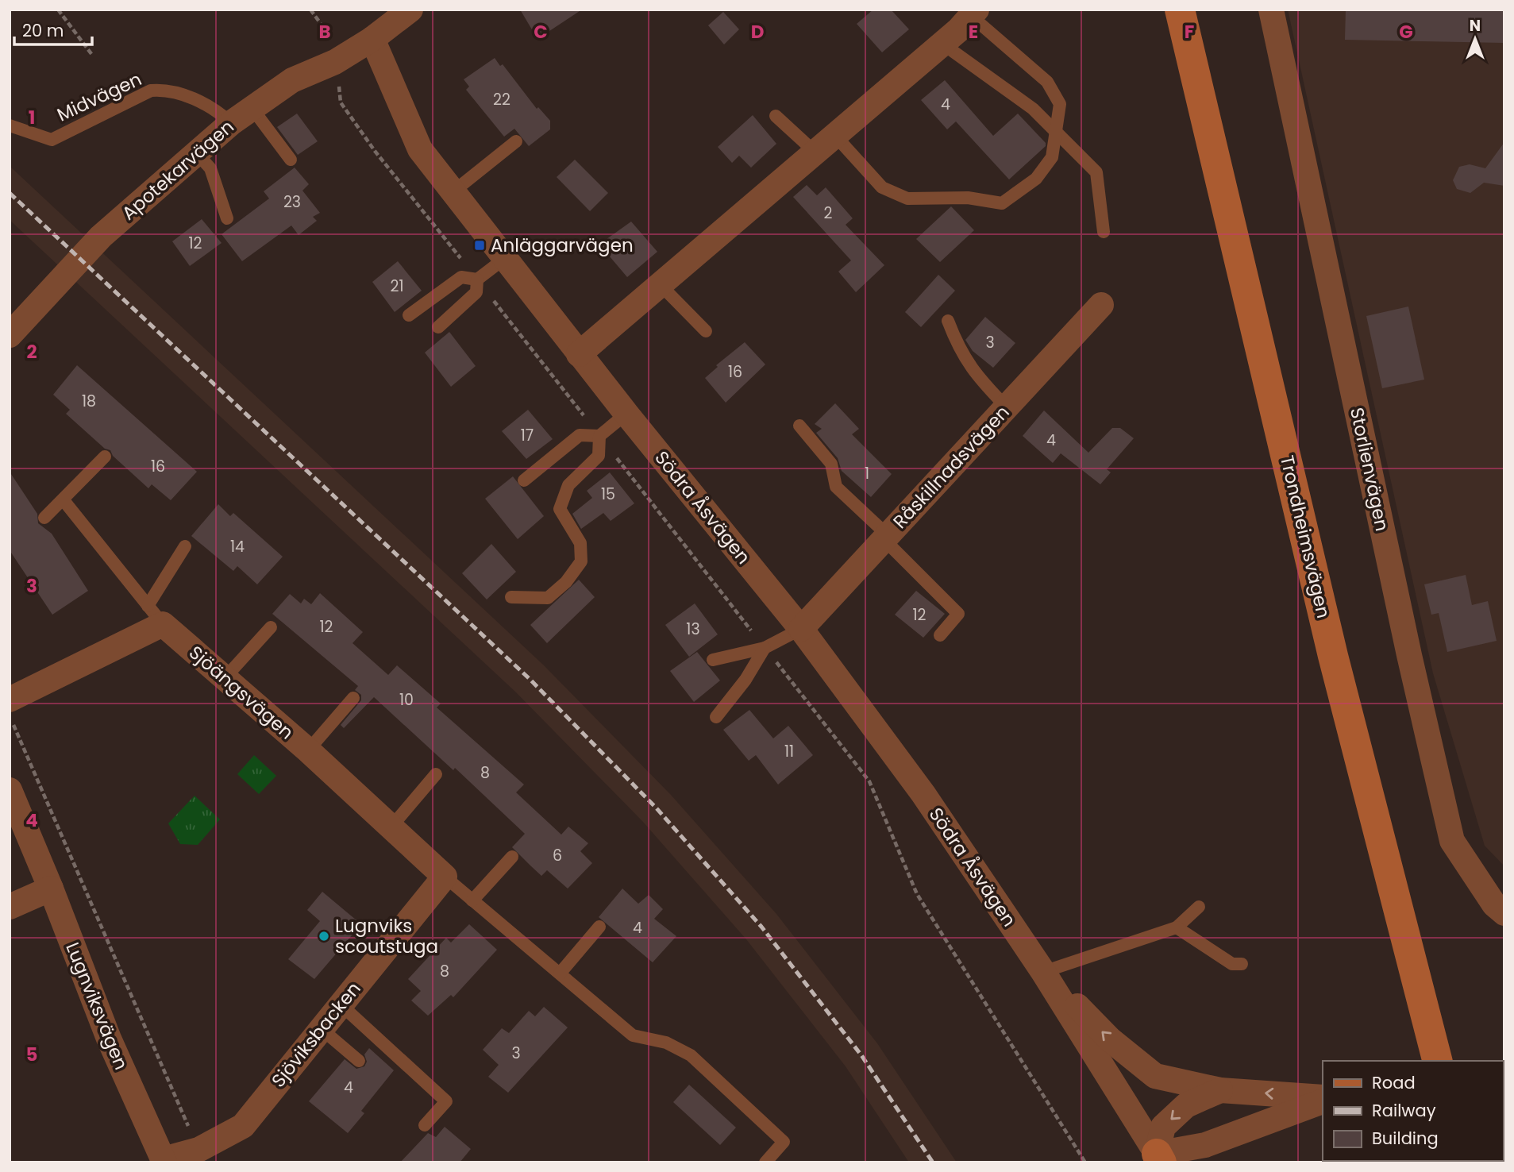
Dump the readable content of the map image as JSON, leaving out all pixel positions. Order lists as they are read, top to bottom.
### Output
{
  "streets": {
    "main road": ["Trondheimsvägen"],
    "street": [
      "Apotekarvägen",
      "Råskillnadsvägen",
      "Storlienvägen",
      "Södra Åsvägen",
      "Sjöängsvägen",
      "Lugnviksvägen",
      "Sjöviksbacken"
    ],
    "lane": ["Midvägen"]
  },
  "crossings": [
    ["Midvägen", "Apotekarvägen"],
    ["Apotekarvägen", "Södra Åsvägen"],
    ["Råskillnadsvägen", "Södra Åsvägen"],
    ["Sjöängsvägen", "Sjöviksbacken"],
    ["Lugnviksvägen", "Sjöviksbacken"]
  ],
  "places": {
    "transit": ["Anläggarvägen"],
    "other": ["Lugnviks scoutstuga"]
  },
  "house_numbers": [
    "22",
    "4",
    "23",
    "2",
    "12",
    "21",
    "3",
    "16",
    "18",
    "17",
    "4",
    "16",
    "1",
    "15",
    "14",
    "12",
    "12",
    "13",
    "10",
    "11",
    "8",
    "6",
    "4",
    "8",
    "3",
    "4"
  ],
  "legend": ["Road", "Railway", "Building"],
  "scale_bar": "20 m",
  "north": "top",
  "grid": {
    "columns": [
      "B",
      "C",
      "D",
      "E",
      "F",
      "G"
    ],
    "rows": [
      "1",
      "2",
      "3",
      "4",
      "5"
    ]
  }
}
